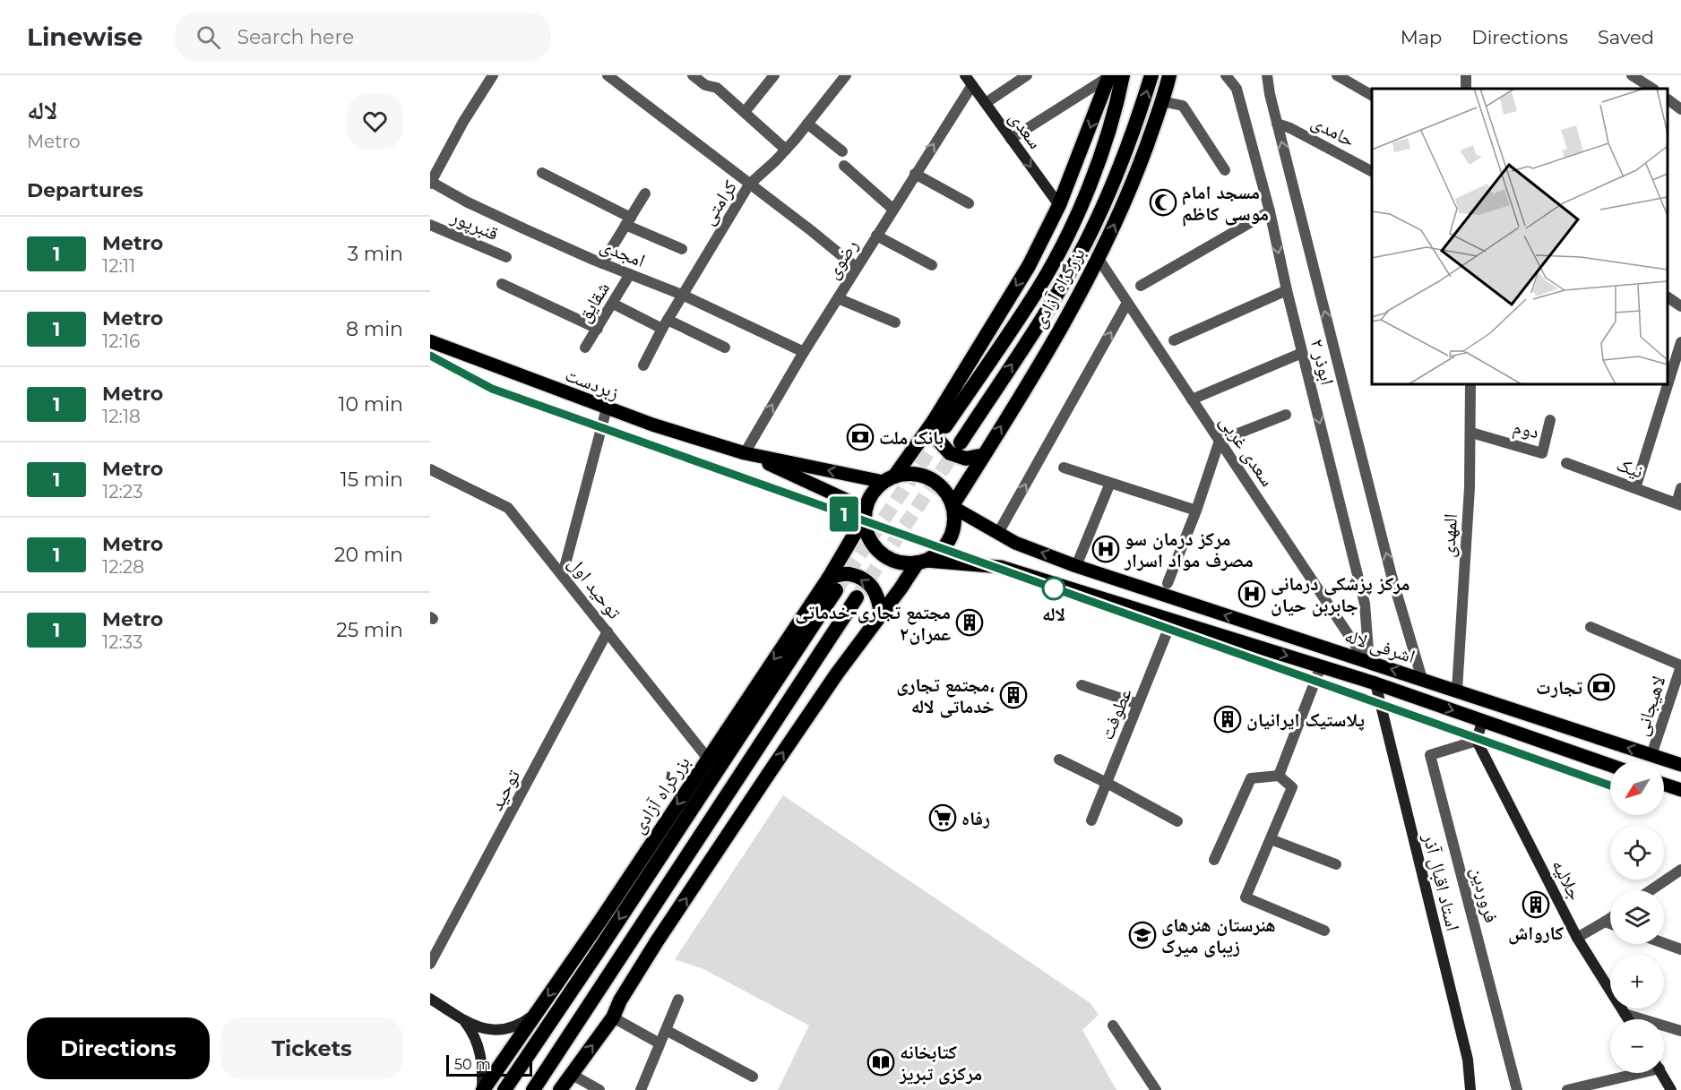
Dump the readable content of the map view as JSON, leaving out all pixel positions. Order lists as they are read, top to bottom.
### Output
{
  "streets": {
    "highway": ["بزرگراه آزادی"],
    "main road": [
      "سعدی",
      "زبردست",
      "اشرفی لاله",
      "جلالیه",
      "استاد اقبال آذر"
    ],
    "street": [
      "حامدی",
      "کرامتی",
      "قنبرپور",
      "امجدی",
      "رضوی",
      "شقایق",
      "ابوذر ۲",
      "دوم",
      "سعدی غربی",
      "نیک",
      "المهدی",
      "توحید اول",
      "لاهیجانی",
      "عطوفت",
      "توحید",
      "فروردین"
    ]
  },
  "crossings": [
    ["سعدی", "رضوی"],
    ["سعدی", "بزرگراه آزادی"],
    ["کرامتی", "امجدی"],
    ["امجدی", "رضوی"],
    ["امجدی", "شقایق"],
    ["رضوی", "زبردست"],
    ["بزرگراه آزادی", "زبردست"],
    ["بزرگراه آزادی", "سعدی غربی"],
    ["بزرگراه آزادی", "توحید اول"],
    ["بزرگراه آزادی", "اشرفی لاله"],
    ["ابوذر ۲", "سعدی غربی"],
    ["ابوذر ۲", "اشرفی لاله"],
    ["زبردست", "اشرفی لاله"],
    ["دوم", "المهدی"],
    ["سعدی غربی", "اشرفی لاله"],
    ["المهدی", "اشرفی لاله"],
    ["توحید اول", "توحید"],
    ["اشرفی لاله", "لاهیجانی"],
    ["اشرفی لاله", "عطوفت"],
    ["اشرفی لاله", "استاد اقبال آذر"],
    ["جلالیه", "فروردین"]
  ],
  "one_way": ["سعدی", "رضوی"],
  "places": {
    "mosque": ["مسجد امام موسی کاظم"],
    "bank": ["بانک ملت", "تجارت"],
    "hospital": ["مرکز درمان سو مصرف مواد اسرار", "مرکز پزشکی درمانی جابربن حیان"],
    "other": ["لاله"],
    "building": [
      "مجتمع تجاری-خدماتی عمران۲",
      "مجتمع تجاری، خدماتی لاله",
      "پلاستیک ایرانیان",
      "کارواش"
    ],
    "supermarket": ["رفاه"],
    "school or university": ["هنرستان هنرهای زیبای میرک"],
    "library": ["کتابخانه مرکزى تبریز"]
  },
  "lines": ["metro line 1"],
  "scale_bar": "50 m",
  "north": "bottom left",
  "page": {
    "header": "Linewise",
    "search": "Search here",
    "nav": ["Map", "Directions", "Saved"],
    "heading": [
      ["لاله", "Metro"],
      "Departures"
    ],
    "on_map": "1",
    "list": [
      {
        "mark": "1",
        "name": "Metro",
        "note": "12:11",
        "value": "3 min"
      },
      {
        "mark": "1",
        "name": "Metro",
        "note": "12:16",
        "value": "8 min"
      },
      {
        "mark": "1",
        "name": "Metro",
        "note": "12:18",
        "value": "10 min"
      },
      {
        "mark": "1",
        "name": "Metro",
        "note": "12:23",
        "value": "15 min"
      },
      {
        "mark": "1",
        "name": "Metro",
        "note": "12:28",
        "value": "20 min"
      },
      {
        "mark": "1",
        "name": "Metro",
        "note": "12:33",
        "value": "25 min"
      }
    ],
    "map_buttons": ["+", "−"],
    "buttons": ["Directions", "Tickets"],
    "scale": "50 m"
  }
}
